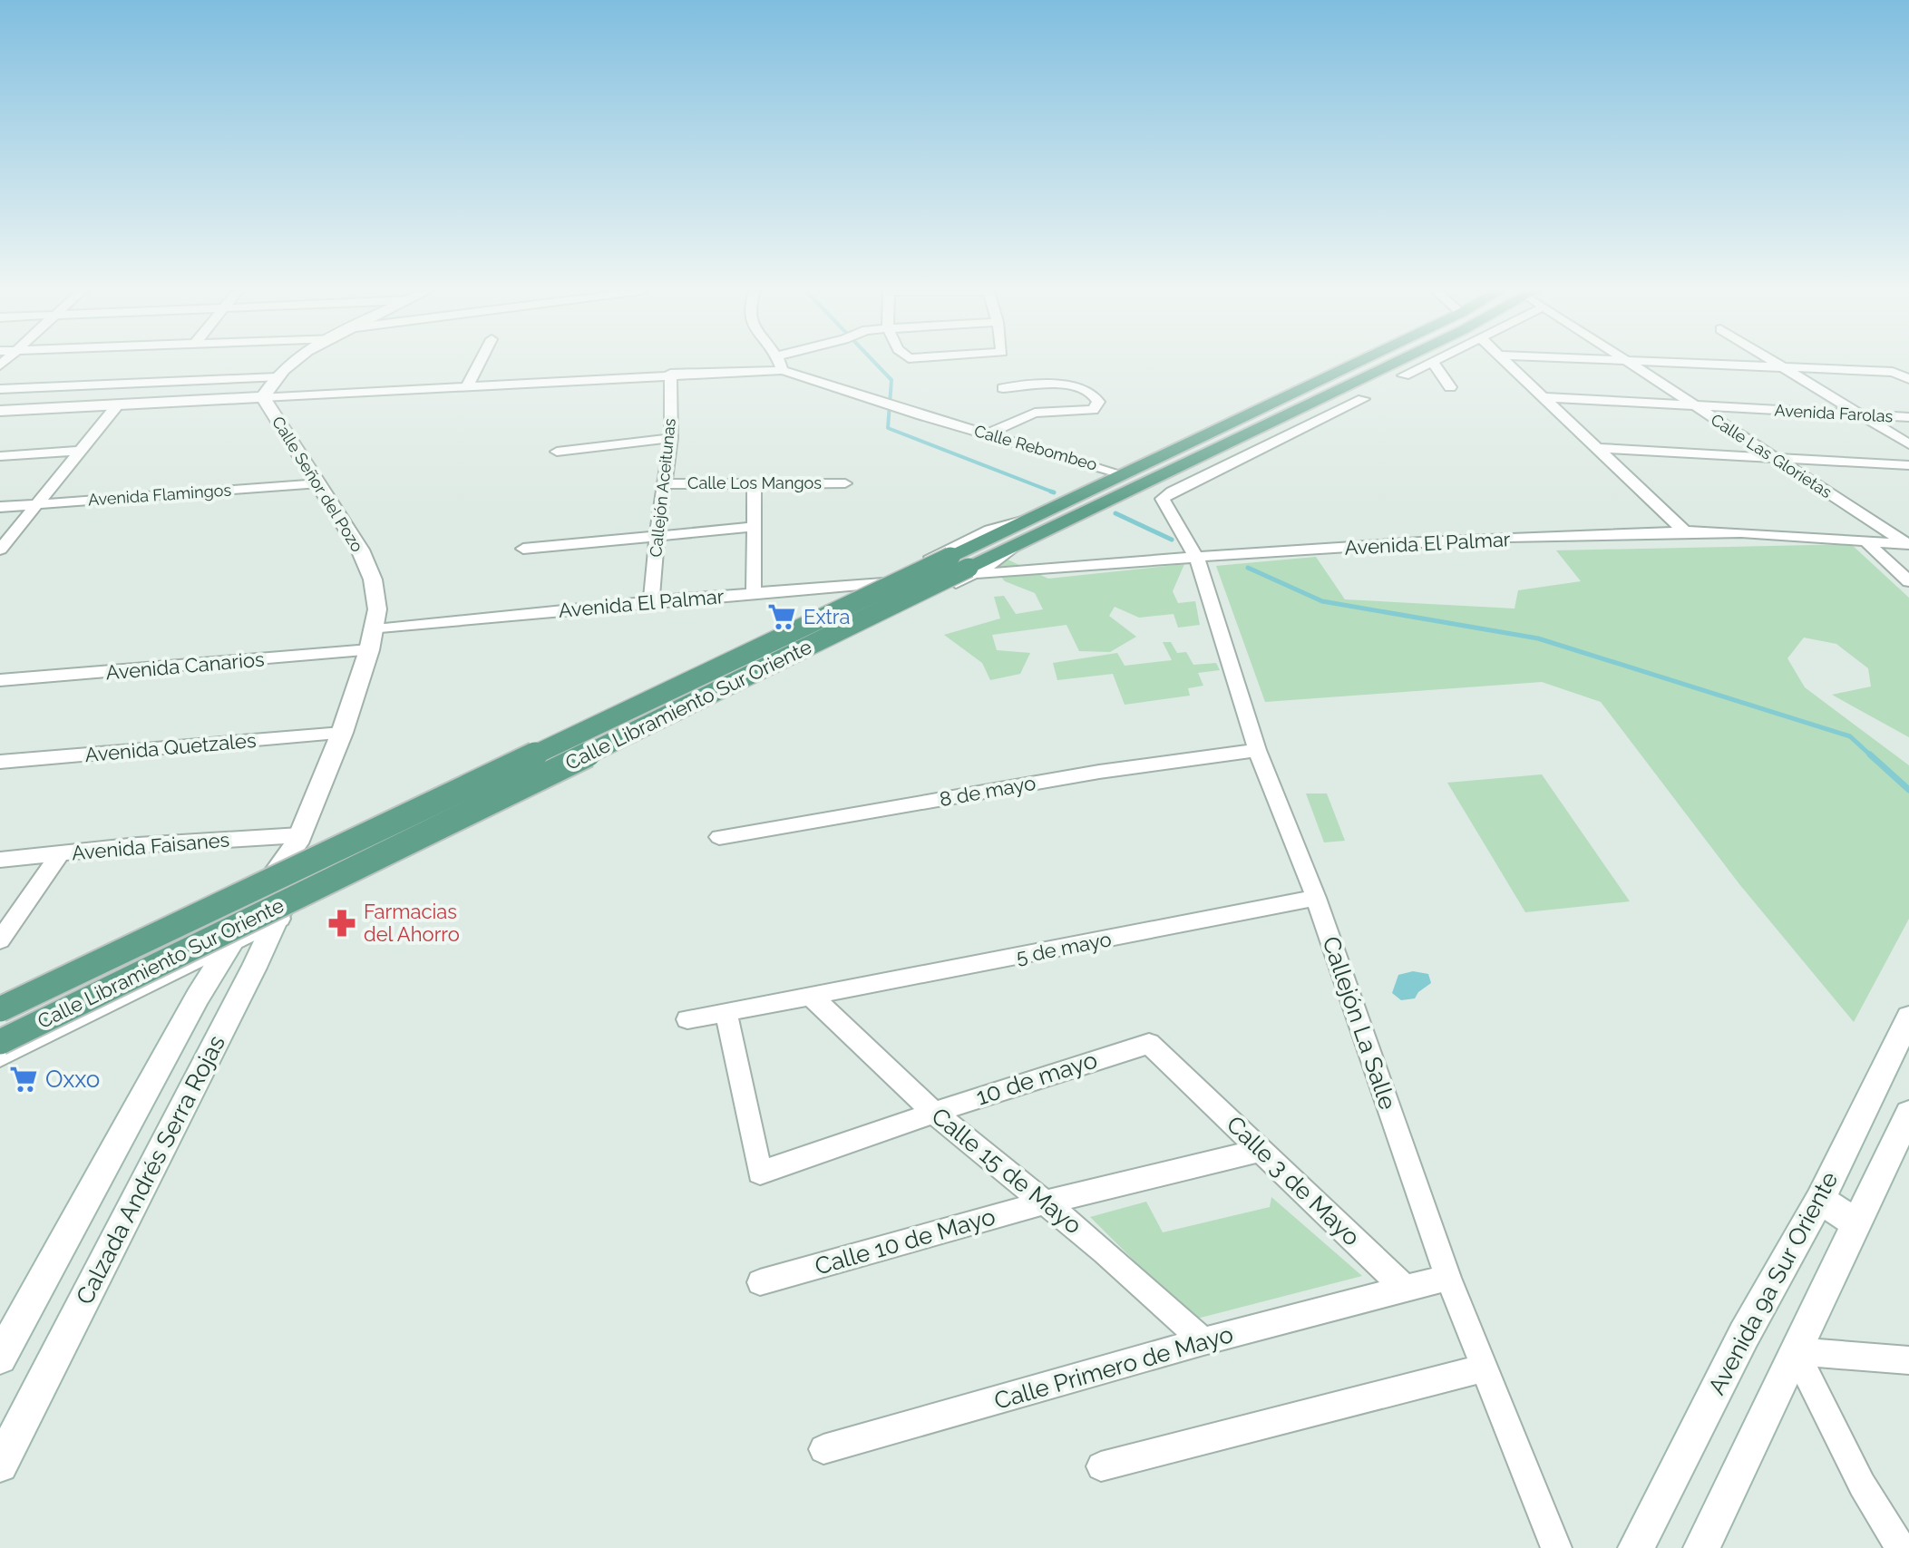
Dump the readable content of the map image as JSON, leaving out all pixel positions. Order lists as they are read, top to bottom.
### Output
{
  "streets": {
    "main road": [
      "Calle Señor del Pozo",
      "Calle Libramiento Sur Oriente",
      "Calzada Andrés Serra Rojas",
      "Avenida 9a Sur Oriente"
    ],
    "street": [
      "Avenida Farolas",
      "Calle Rebombeo",
      "Calle Las Glorietas",
      "Calle Los Mangos",
      "Callejón Aceitunas",
      "Avenida Flamingos",
      "Avenida El Palmar",
      "Avenida Canarios",
      "Avenida Quetzales",
      "8 de mayo",
      "Avenida Faisanes",
      "5 de mayo",
      "Callejón La Salle",
      "10 de mayo",
      "Calle 15 de Mayo",
      "Calle 3 de Mayo",
      "Calle 10 de Mayo",
      "Calle Primero de Mayo"
    ]
  },
  "crossings": [
    ["Avenida Farolas", "Calle Las Glorietas"],
    ["Calle Rebombeo", "Calle Libramiento Sur Oriente"],
    ["Calle Las Glorietas", "Avenida El Palmar"],
    ["Calle Los Mangos", "Callejón Aceitunas"],
    ["Calle Señor del Pozo", "Avenida Flamingos"],
    ["Calle Señor del Pozo", "Avenida El Palmar"],
    ["Calle Señor del Pozo", "Avenida Canarios"],
    ["Calle Señor del Pozo", "Avenida Quetzales"],
    ["Calle Señor del Pozo", "Avenida Faisanes"],
    ["Calle Señor del Pozo", "Calzada Andrés Serra Rojas"],
    ["Callejón Aceitunas", "Avenida El Palmar"],
    ["Avenida El Palmar", "Calle Libramiento Sur Oriente"],
    ["Avenida El Palmar", "Callejón La Salle"],
    ["8 de mayo", "Callejón La Salle"],
    ["Avenida Faisanes", "Calzada Andrés Serra Rojas"],
    ["5 de mayo", "Callejón La Salle"],
    ["5 de mayo", "10 de mayo"],
    ["5 de mayo", "Calle 15 de Mayo"],
    ["10 de mayo", "Calle 15 de Mayo"],
    ["10 de mayo", "Calle 3 de Mayo"],
    ["Calle 15 de Mayo", "Calle 10 de Mayo"],
    ["Calle 15 de Mayo", "Calle Primero de Mayo"],
    ["Calle 3 de Mayo", "Calle 10 de Mayo"],
    ["Calle 3 de Mayo", "Calle Primero de Mayo"]
  ],
  "places": {
    "supermarket": ["Extra", "Oxxo"],
    "pharmacy": ["Farmacias del Ahorro"]
  }
}
